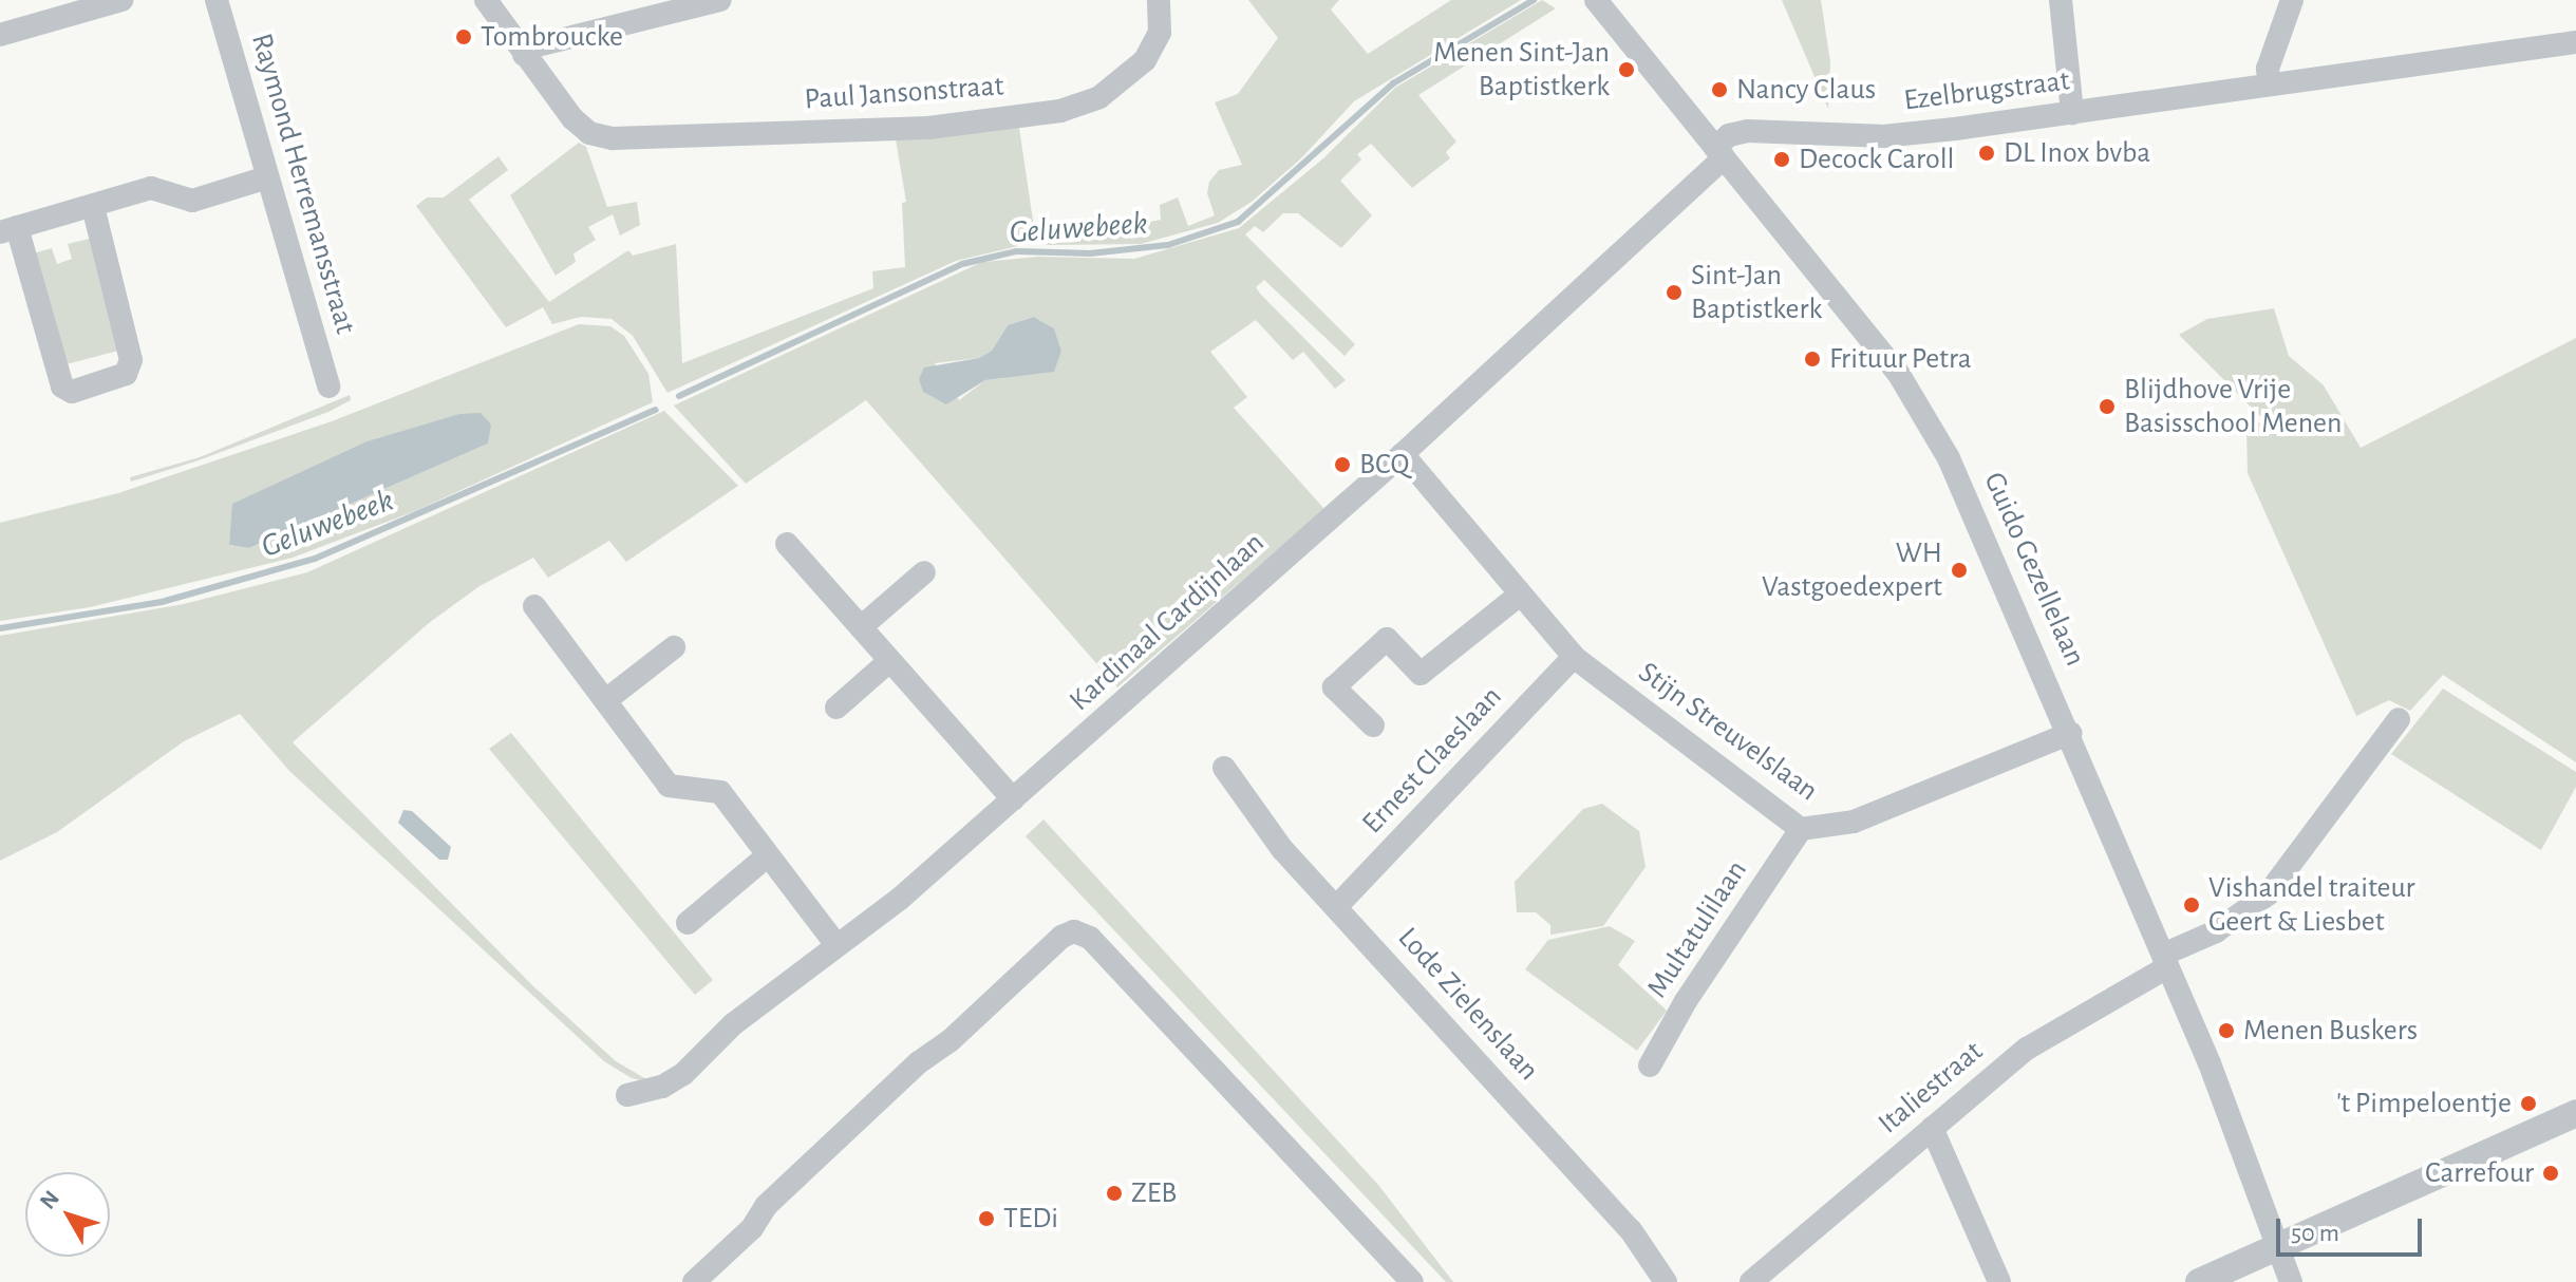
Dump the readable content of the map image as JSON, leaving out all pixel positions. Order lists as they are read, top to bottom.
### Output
{
  "streets": {
    "street": [
      "Ezelbrugstraat",
      "Paul Jansonstraat",
      "Raymond Herremansstraat",
      "Guido Gezellelaan",
      "Kardinaal Cardijnlaan",
      "Stijn Streuvelslaan",
      "Ernest Claeslaan",
      "Multatulilaan",
      "Lode Zielenslaan",
      "Italiestraat"
    ]
  },
  "crossings": [
    ["Ezelbrugstraat", "Guido Gezellelaan"],
    ["Ezelbrugstraat", "Kardinaal Cardijnlaan"],
    ["Guido Gezellelaan", "Kardinaal Cardijnlaan"],
    ["Guido Gezellelaan", "Stijn Streuvelslaan"],
    ["Guido Gezellelaan", "Italiestraat"],
    ["Kardinaal Cardijnlaan", "Stijn Streuvelslaan"],
    ["Stijn Streuvelslaan", "Ernest Claeslaan"],
    ["Stijn Streuvelslaan", "Multatulilaan"],
    ["Ernest Claeslaan", "Lode Zielenslaan"]
  ],
  "water": ["Geluwebeek"],
  "places": [
    "Tombroucke",
    "Menen Sint-Jan Baptistkerk",
    "Nancy Claus",
    "DL Inox bvba",
    "Decock Caroll",
    "Sint-Jan Baptistkerk",
    "Frituur Petra",
    "Blijdhove Vrije Basisschool Menen",
    "BCQ",
    "WH Vastgoedexpert",
    "Vishandel traiteur Geert & Liesbet",
    "Menen Buskers",
    "'t Pimpeloentje",
    "Carrefour",
    "ZEB",
    "TEDi"
  ],
  "scale_bar": "50 m",
  "north": "top left"
}
